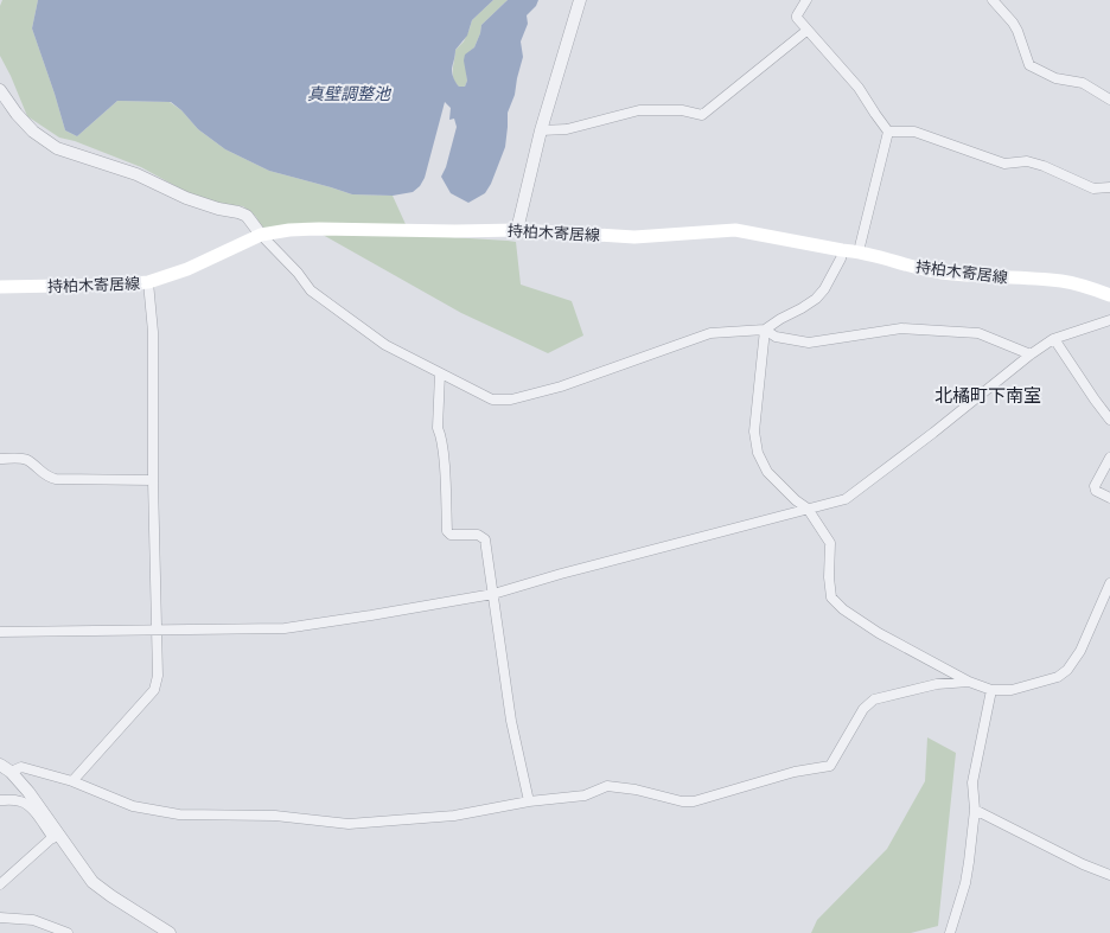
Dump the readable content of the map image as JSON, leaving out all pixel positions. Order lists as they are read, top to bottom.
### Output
{
  "streets": {
    "main road": ["持柏木寄居線"]
  },
  "districts": ["北橘町下南室"],
  "water": ["真壁調整池"]
}
